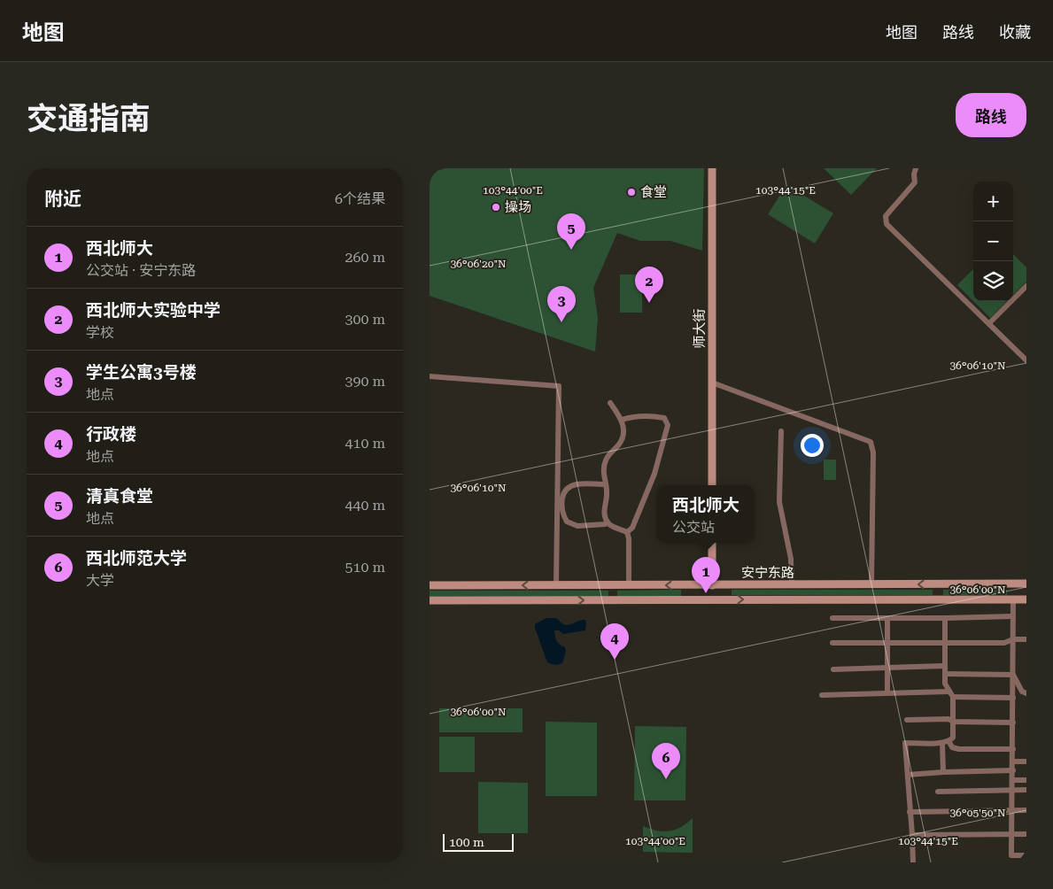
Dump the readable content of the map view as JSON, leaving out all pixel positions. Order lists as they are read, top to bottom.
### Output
{
  "streets": {
    "main road": ["师大街", "安宁东路"]
  },
  "places": ["食堂", "操场"],
  "scale_bar": "100 m",
  "page": {
    "header": "地图",
    "nav": ["地图", "路线", "收藏"],
    "title": "交通指南",
    "buttons": "路线",
    "heading": ["附近", "6个结果"],
    "map_buttons": ["+", "−"],
    "pins": [
      "5",
      "2",
      "3",
      "1",
      "4",
      "6"
    ],
    "list": [
      {
        "mark": "1",
        "name": "西北师大",
        "note": "公交站 · 安宁东路",
        "value": "260 m"
      },
      {
        "mark": "2",
        "name": "西北师大实验中学",
        "note": "学校",
        "value": "300 m"
      },
      {
        "mark": "3",
        "name": "学生公寓3号楼",
        "note": "地点",
        "value": "390 m"
      },
      {
        "mark": "4",
        "name": "行政楼",
        "note": "地点",
        "value": "410 m"
      },
      {
        "mark": "5",
        "name": "清真食堂",
        "note": "地点",
        "value": "440 m"
      },
      {
        "mark": "6",
        "name": "西北师范大学",
        "note": "大学",
        "value": "510 m"
      }
    ],
    "popup": ["西北师大", "公交站"],
    "scale": "100 m"
  },
  "coordinates": [
    "103°44'00\"E",
    "103°44'15\"E",
    "36°06'20\"N",
    "36°06'10\"N",
    "36°06'00\"N",
    "36°05'50\"N"
  ]
}
